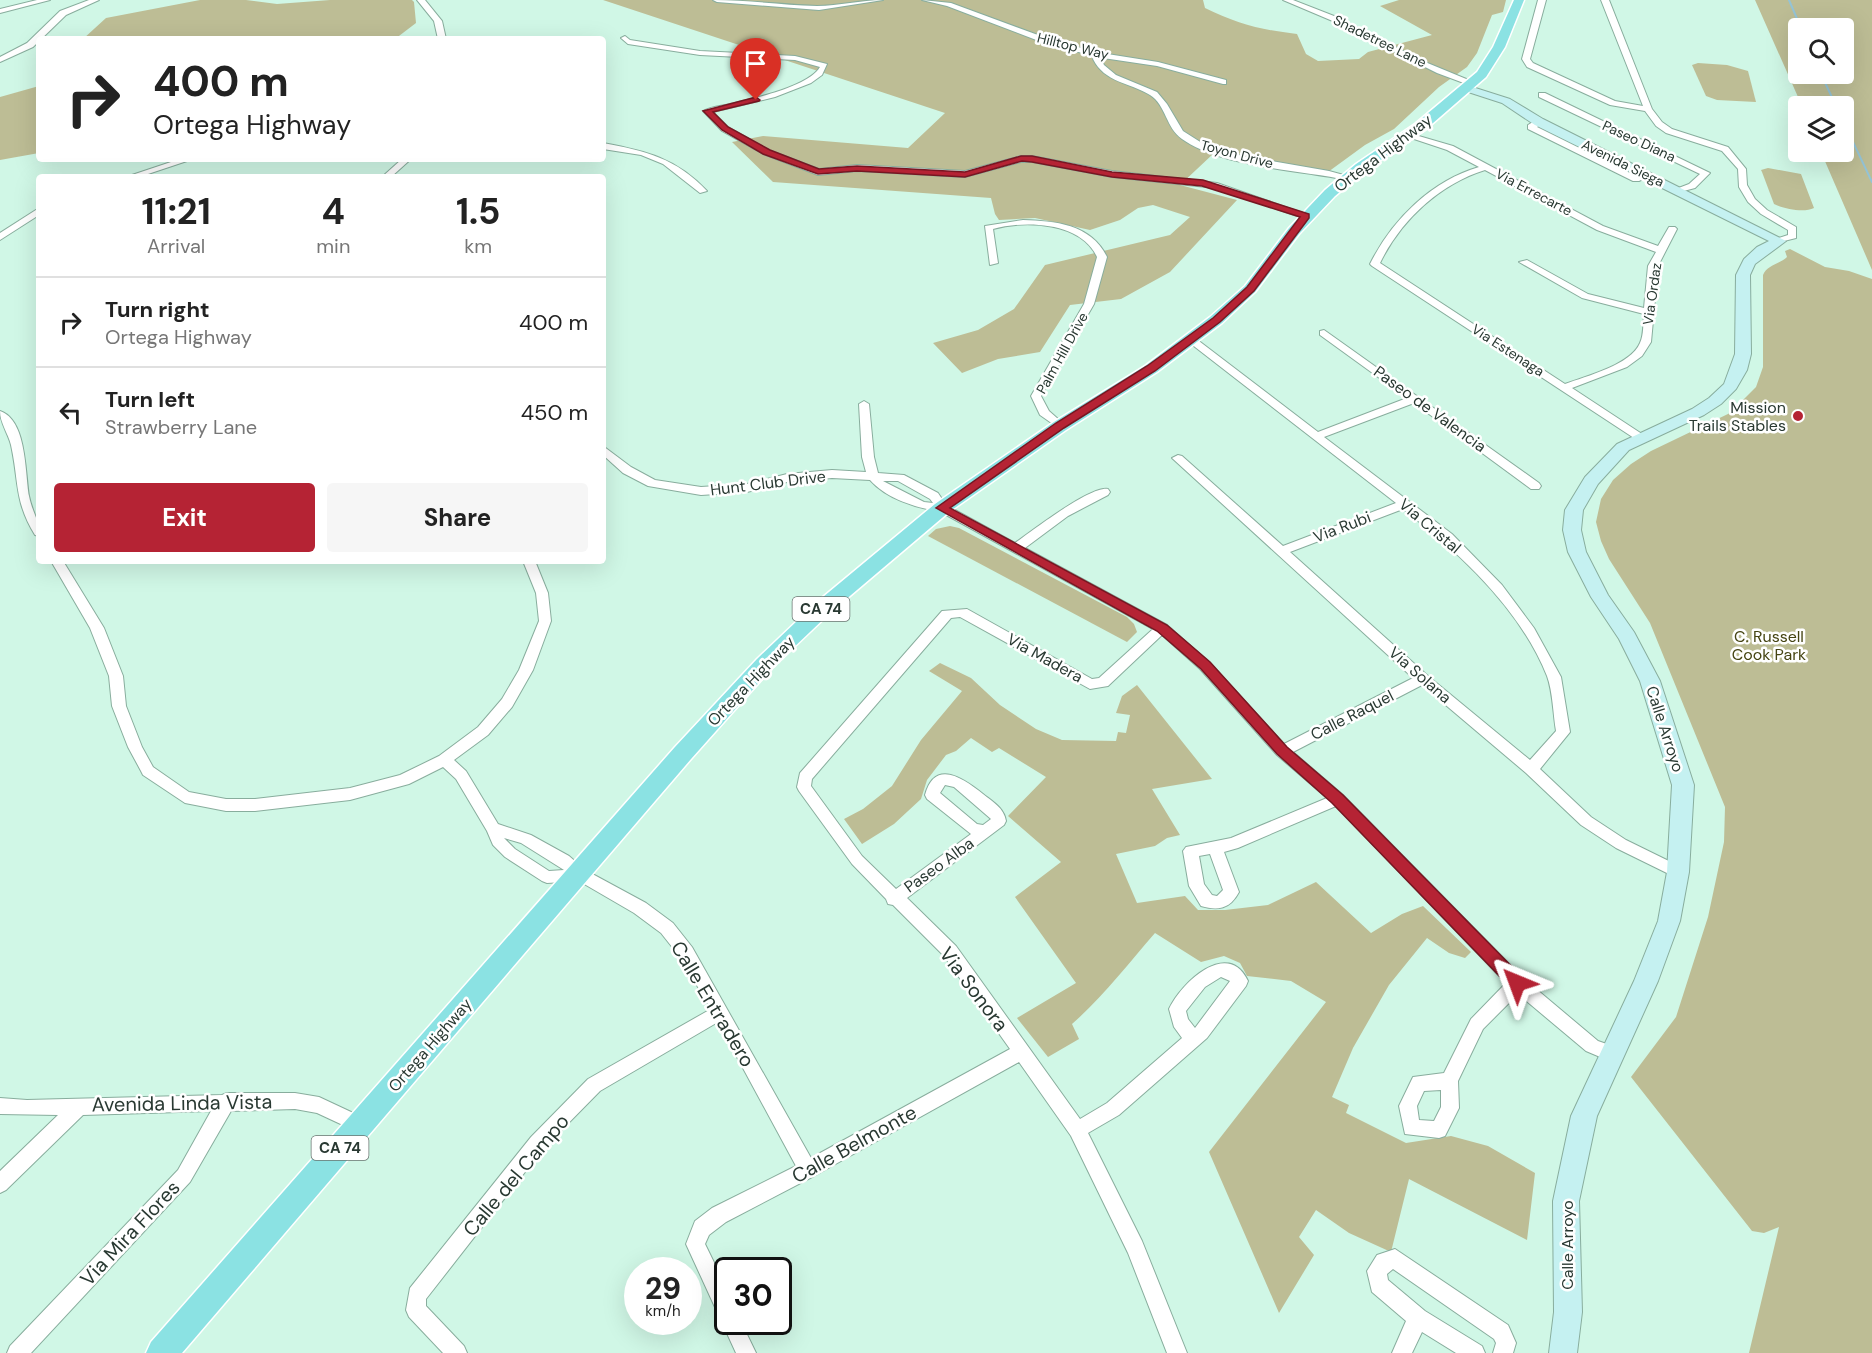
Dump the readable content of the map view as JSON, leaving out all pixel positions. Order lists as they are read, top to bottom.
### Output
{
  "streets": {
    "main road": ["Ortega Highway", "CA 74"],
    "street": [
      "Shadetree Lane",
      "Hilltop Way",
      "Paseo Diana",
      "Toyon Drive",
      "Avenida Siega",
      "Via Errecarte",
      "Via Ordaz",
      "Via Estenaga",
      "Palm Hill Drive",
      "Paseo de Valencia",
      "Hunt Club Drive",
      "Via Cristal",
      "Via Rubi",
      "Via Madera",
      "Via Solana",
      "Calle Raquel",
      "Calle Arroyo",
      "Paseo Alba",
      "Via Sonora",
      "Calle Entradero",
      "Avenida Linda Vista",
      "Calle Belmonte",
      "Calle del Campo",
      "Via Mira Flores"
    ]
  },
  "crossings": [
    ["Shadetree Lane", "Ortega Highway"],
    ["Shadetree Lane", "Avenida Siega"],
    ["Hilltop Way", "Toyon Drive"],
    ["Paseo Diana", "Avenida Siega"],
    ["Ortega Highway", "Toyon Drive"],
    ["Ortega Highway", "Avenida Siega"],
    ["Ortega Highway", "Via Errecarte"],
    ["Ortega Highway", "Palm Hill Drive"],
    ["Ortega Highway", "Hunt Club Drive"],
    ["Ortega Highway", "Via Cristal"],
    ["Ortega Highway", "Calle Entradero"],
    ["Ortega Highway", "Avenida Linda Vista"],
    ["Avenida Siega", "Calle Arroyo"],
    ["Via Errecarte", "Via Ordaz"],
    ["Via Errecarte", "Via Estenaga"],
    ["Via Ordaz", "Via Estenaga"],
    ["Via Estenaga", "Calle Arroyo"],
    ["Hunt Club Drive", "Via Madera"],
    ["Hunt Club Drive", "Calle Raquel"],
    ["Hunt Club Drive", "Calle Arroyo"],
    ["Via Cristal", "Via Rubi"],
    ["Via Cristal", "Via Solana"],
    ["Via Rubi", "Via Solana"],
    ["Via Madera", "Via Sonora"],
    ["Via Solana", "Calle Raquel"],
    ["Via Solana", "Calle Arroyo"],
    ["Paseo Alba", "Via Sonora"],
    ["Via Sonora", "Calle Belmonte"],
    ["Calle Entradero", "Calle Belmonte"],
    ["Calle Entradero", "Calle del Campo"],
    ["Avenida Linda Vista", "Via Mira Flores"]
  ],
  "parks": ["C. Russell Cook Park"],
  "places": ["Mission Trails Stables"],
  "page": {
    "turn": ["400 m", "Ortega Highway"],
    "eta": [
      "11:21",
      "Arrival",
      "4",
      "min",
      "1.5",
      "km"
    ],
    "list": [
      {
        "name": "Turn right",
        "note": "Ortega Highway",
        "value": "400 m"
      },
      {
        "name": "Turn left",
        "note": "Strawberry Lane",
        "value": "450 m"
      }
    ],
    "buttons": ["Exit", "Share"],
    "speed": "29 km/h",
    "limit": "30"
  }
}
